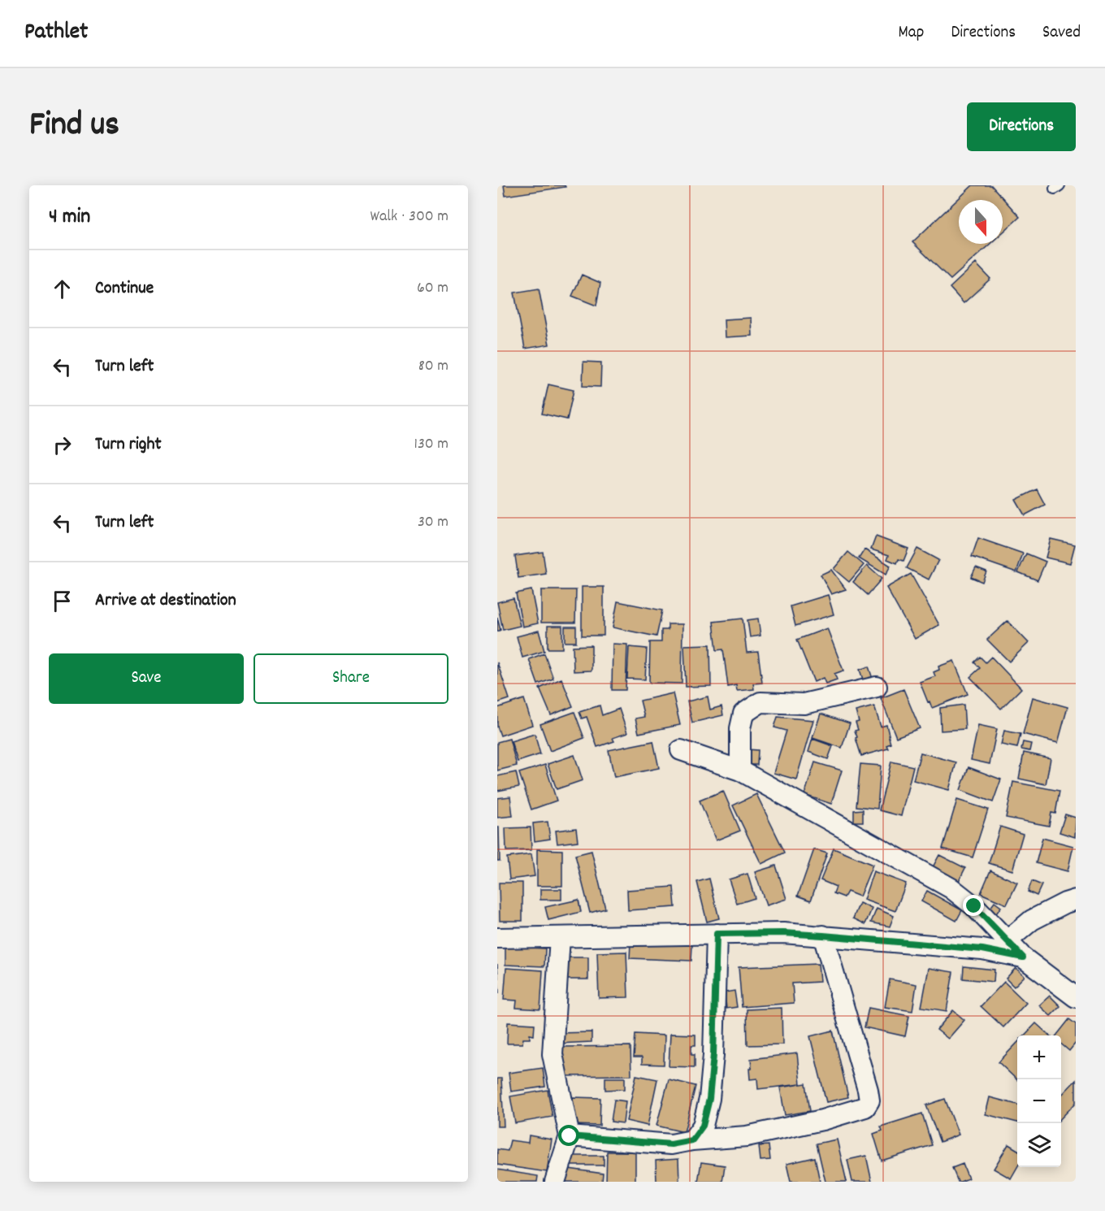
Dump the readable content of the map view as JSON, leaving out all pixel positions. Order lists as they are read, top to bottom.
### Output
{
  "north": "bottom",
  "page": {
    "header": "Pathlet",
    "nav": ["Map", "Directions", "Saved"],
    "title": "Find us",
    "buttons": [
      "Directions",
      ["Save", "Share"]
    ],
    "heading": ["4 min", "Walk · 300 m"],
    "list": [
      ["Continue", "60 m"],
      ["Turn left", "80 m"],
      ["Turn right", "130 m"],
      ["Turn left", "30 m"],
      "Arrive at destination"
    ],
    "map_buttons": ["+", "−"]
  }
}
